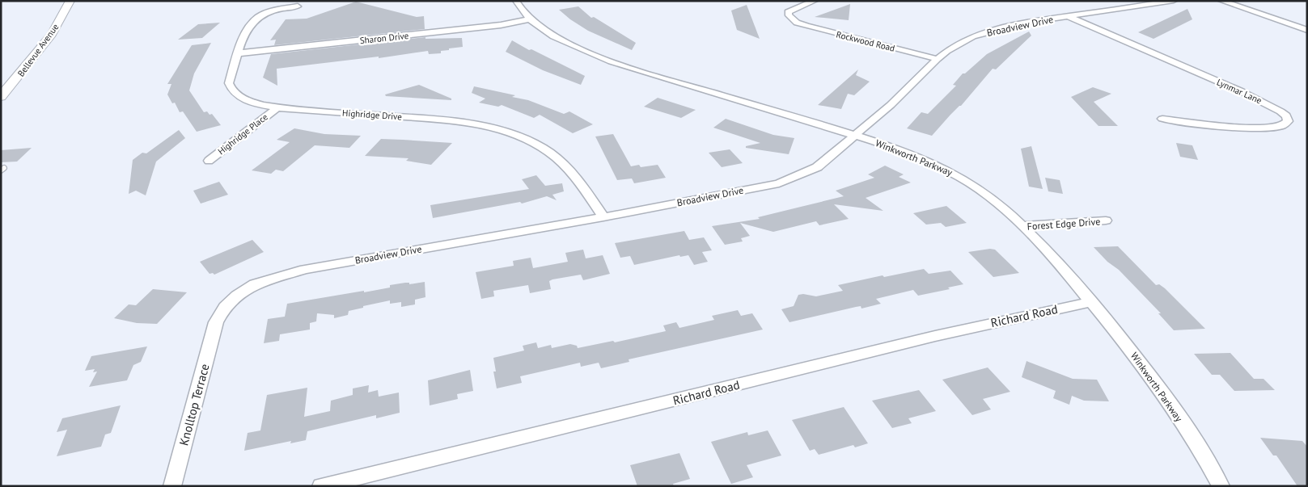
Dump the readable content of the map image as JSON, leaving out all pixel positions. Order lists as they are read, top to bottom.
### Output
{
  "streets": {
    "street": [
      "Broadview Drive",
      "Sharon Drive",
      "Rockwood Road",
      "Bellevue Avenue",
      "Lynmar Lane",
      "Highridge Drive",
      "Highridge Place",
      "Winkworth Parkway",
      "Forest Edge Drive",
      "Richard Road",
      "Knolltop Terrace"
    ]
  },
  "crossings": [
    ["Broadview Drive", "Rockwood Road"],
    ["Broadview Drive", "Lynmar Lane"],
    ["Broadview Drive", "Highridge Drive"],
    ["Broadview Drive", "Winkworth Parkway"],
    ["Broadview Drive", "Knolltop Terrace"],
    ["Sharon Drive", "Highridge Drive"],
    ["Sharon Drive", "Winkworth Parkway"],
    ["Highridge Drive", "Highridge Place"],
    ["Winkworth Parkway", "Forest Edge Drive"],
    ["Winkworth Parkway", "Richard Road"]
  ]
}
